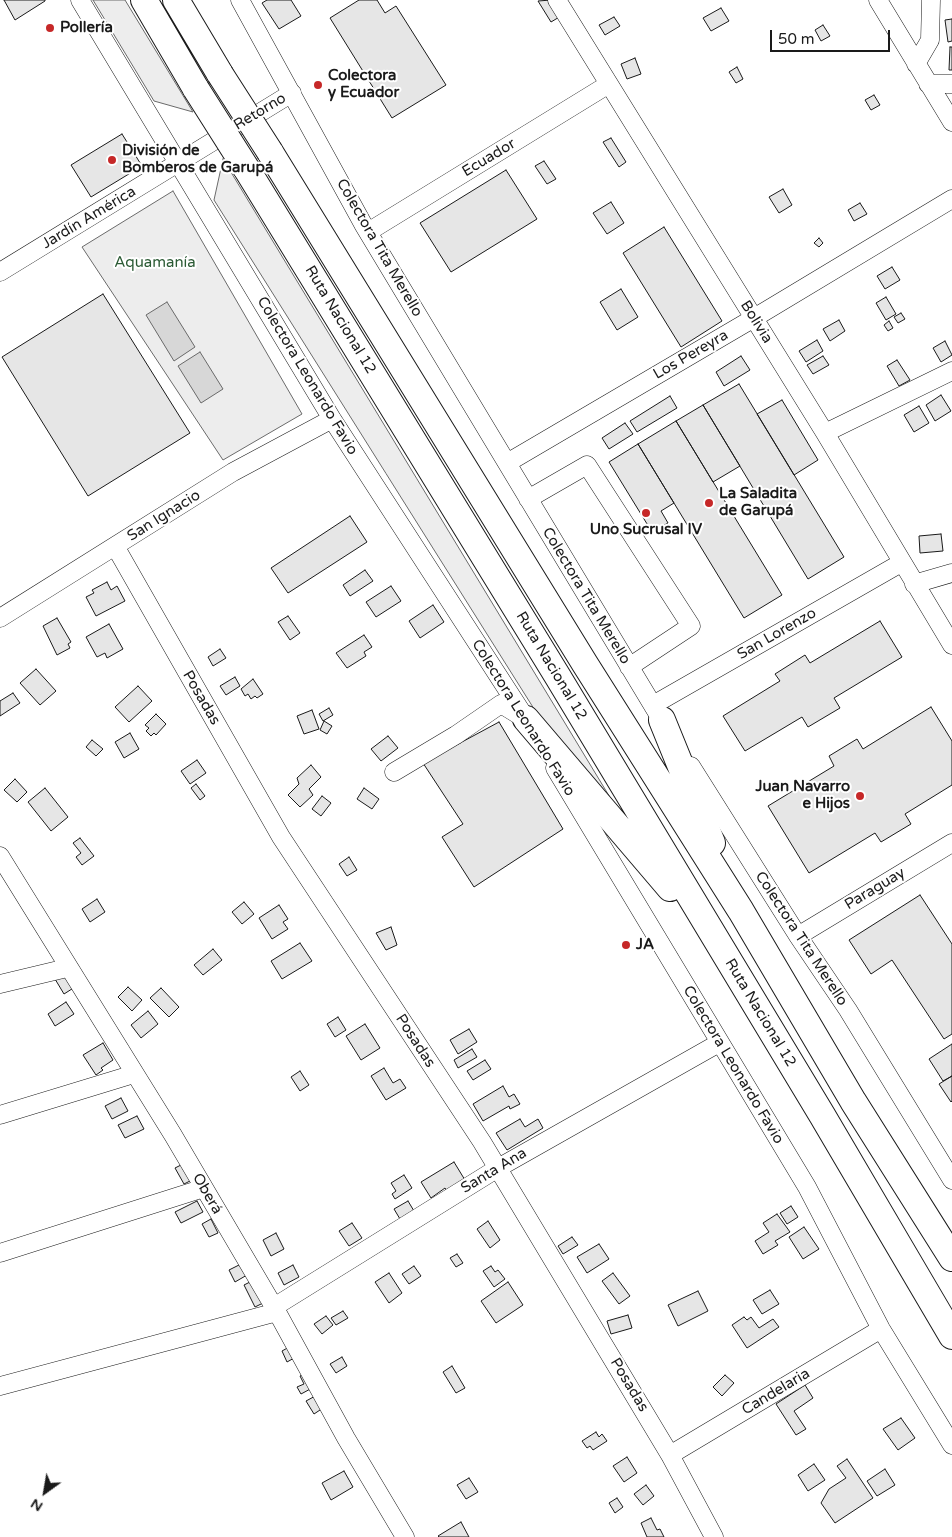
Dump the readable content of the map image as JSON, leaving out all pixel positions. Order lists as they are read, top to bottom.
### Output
{
  "streets": {
    "highway": ["Ruta Nacional 12"],
    "street": [
      "Retorno",
      "Ecuador",
      "Jardín América",
      "Colectora Tita Merello",
      "Bolivia",
      "Los Pereyra",
      "Colectora Leonardo Favio",
      "San Ignacio",
      "San Lorenzo",
      "Posadas",
      "Paraguay",
      "Santa Ana",
      "Oberá",
      "Candelaria"
    ]
  },
  "crossings": [
    ["Retorno", "Jardín América"],
    ["Retorno", "Colectora Tita Merello"],
    ["Retorno", "Colectora Leonardo Favio"],
    ["Ecuador", "Colectora Tita Merello"],
    ["Ecuador", "Bolivia"],
    ["Jardín América", "Colectora Leonardo Favio"],
    ["Colectora Tita Merello", "Los Pereyra"],
    ["Colectora Tita Merello", "San Lorenzo"],
    ["Colectora Tita Merello", "Paraguay"],
    ["Bolivia", "Los Pereyra"],
    ["Bolivia", "San Lorenzo"],
    ["Colectora Leonardo Favio", "San Ignacio"],
    ["Colectora Leonardo Favio", "Santa Ana"],
    ["Colectora Leonardo Favio", "Candelaria"],
    ["San Ignacio", "Posadas"],
    ["Posadas", "Santa Ana"],
    ["Posadas", "Candelaria"],
    ["Santa Ana", "Oberá"]
  ],
  "parks": ["Aquamanía"],
  "places": [
    "Pollería",
    "Colectora y Ecuador",
    "División de Bomberos de Garupá",
    "La Saladita de Garupá",
    "Uno Sucrusal IV",
    "Juan Navarro e Hijos",
    "JA"
  ],
  "scale_bar": "50 m",
  "north": "bottom left"
}
